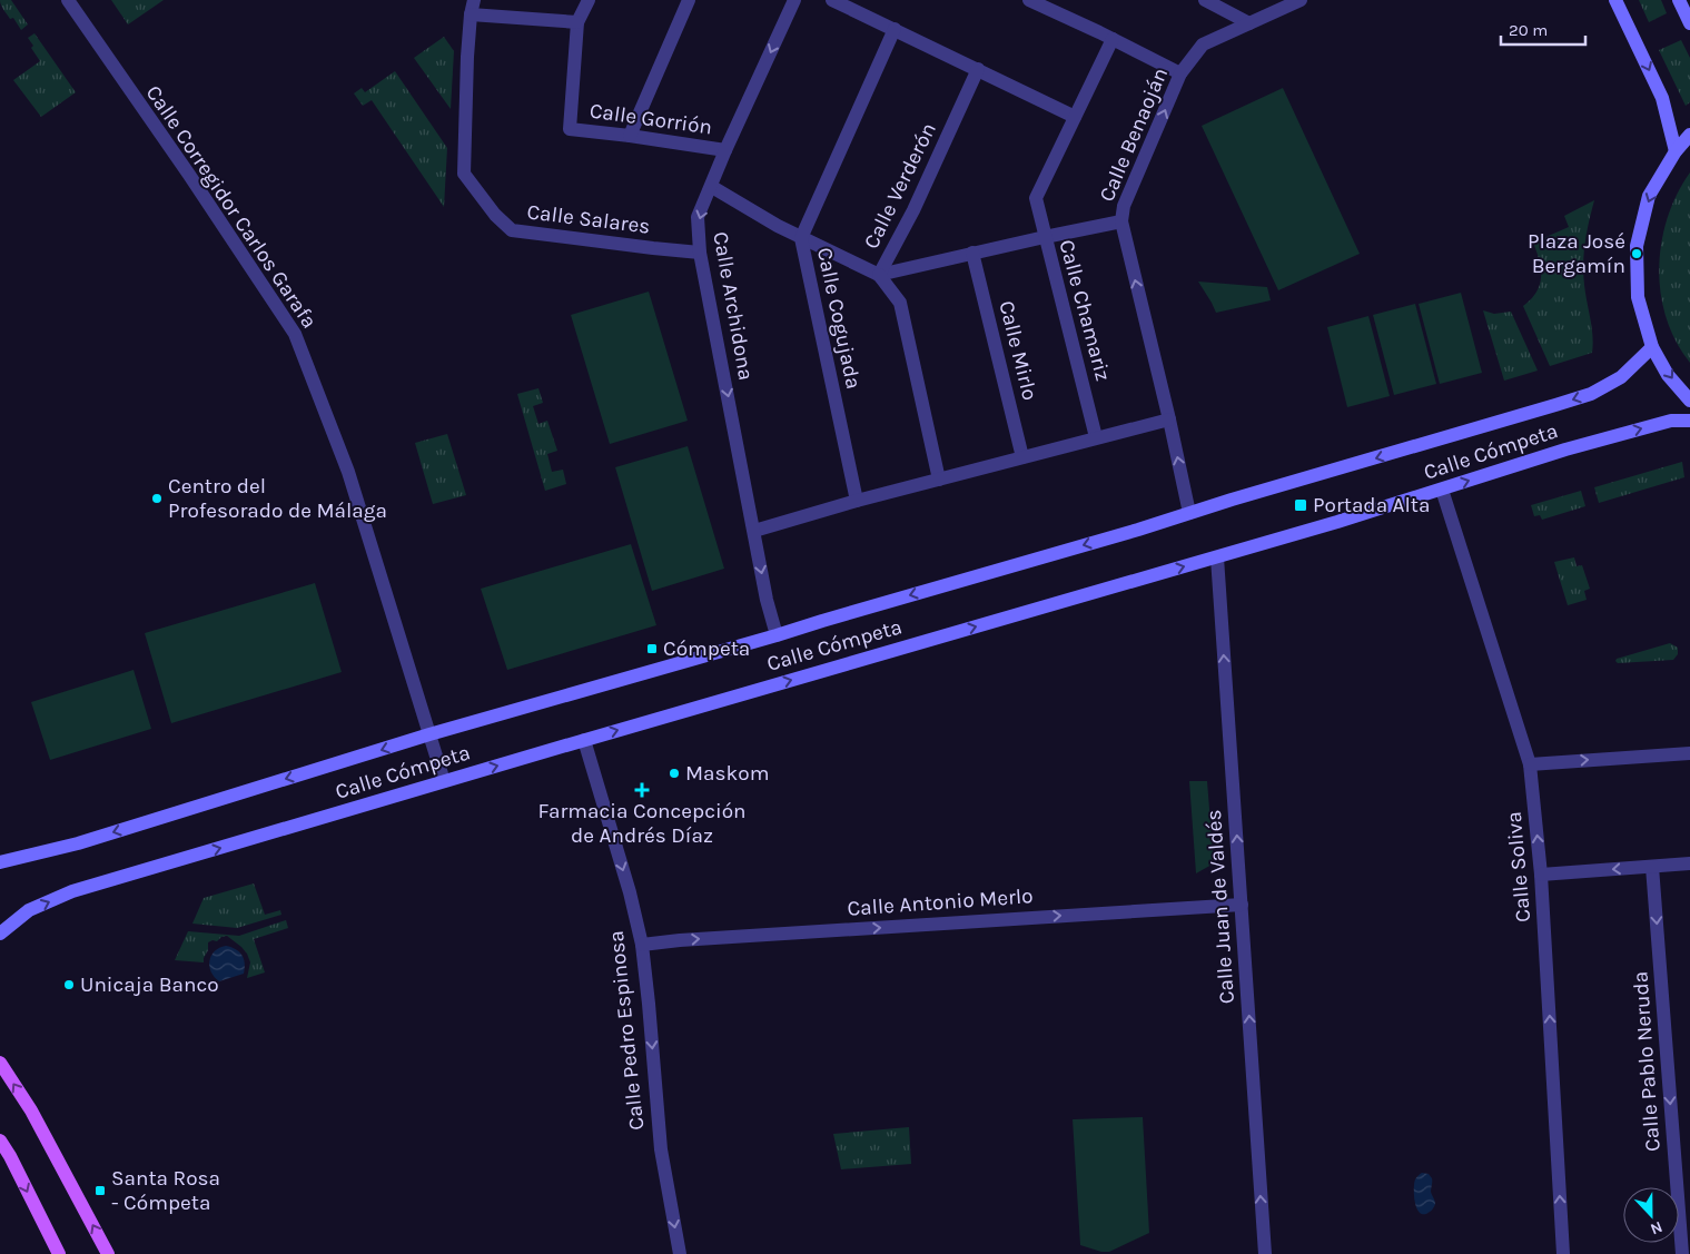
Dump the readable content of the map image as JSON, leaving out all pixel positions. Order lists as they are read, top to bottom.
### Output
{
  "streets": {
    "main road": ["Calle Cómpeta"],
    "street": [
      "Calle Gorrión",
      "Calle Benaoján",
      "Calle Verderón",
      "Calle Corregidor Carlos Garafa",
      "Calle Salares",
      "Calle Archidona",
      "Calle Chamariz",
      "Calle Cogujada",
      "Calle Mirlo",
      "Calle Soliva",
      "Calle Antonio Merlo",
      "Calle Juan de Valdés",
      "Calle Pedro Espinosa",
      "Calle Pablo Neruda"
    ]
  },
  "crossings": [
    ["Calle Gorrión", "Calle Archidona"],
    ["Calle Benaoján", "Calle Cómpeta"],
    ["Calle Corregidor Carlos Garafa", "Calle Cómpeta"],
    ["Calle Salares", "Calle Archidona"],
    ["Calle Archidona", "Calle Cómpeta"],
    ["Calle Cómpeta", "Calle Soliva"],
    ["Calle Cómpeta", "Calle Juan de Valdés"],
    ["Calle Cómpeta", "Calle Pedro Espinosa"],
    ["Calle Antonio Merlo", "Calle Juan de Valdés"],
    ["Calle Antonio Merlo", "Calle Pedro Espinosa"]
  ],
  "one_way": [
    "Calle Benaoján",
    "Calle Archidona",
    "Calle Soliva",
    "Calle Antonio Merlo",
    "Calle Juan de Valdés",
    "Calle Pedro Espinosa",
    "Calle Pablo Neruda"
  ],
  "places": {
    "other": [
      "Plaza José Bergamín",
      "Centro del Profesorado de Málaga",
      "Maskom",
      "Unicaja Banco"
    ],
    "transit": ["Portada Alta", "Cómpeta", "Santa Rosa - Cómpeta"],
    "health": ["Farmacia Concepción de Andrés Díaz"]
  },
  "scale_bar": "20 m",
  "north": "bottom"
}
